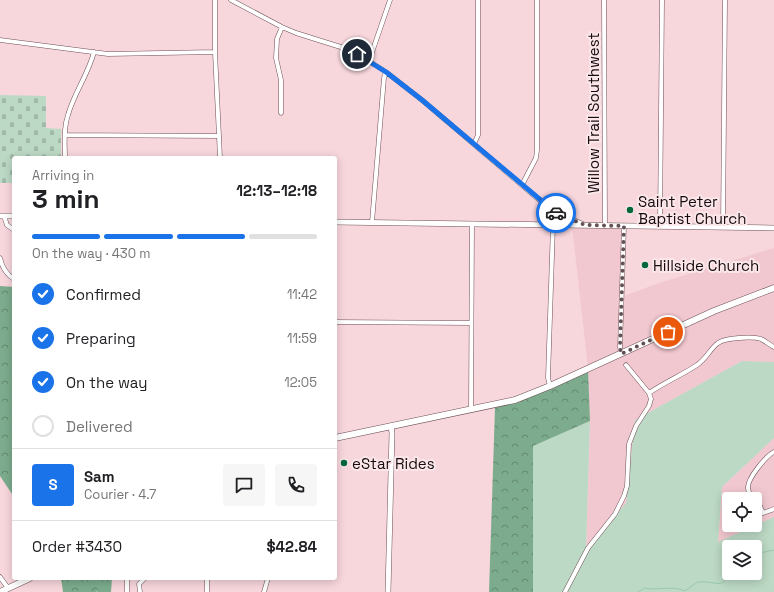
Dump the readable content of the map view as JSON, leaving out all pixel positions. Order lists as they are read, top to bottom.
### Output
{
  "streets": {
    "street": ["Willow Trail Southwest"]
  },
  "places": ["Saint Peter Baptist Church", "Hillside Church", "eStar Rides"],
  "page": {
    "heading": ["3 min", "Arriving in", "12:13–12:18"],
    "panel": [
      "Sam",
      "Courier · 4.7",
      "Order #3430",
      "$42.84"
    ],
    "bar": "On the way · 430 m",
    "list": [
      ["Confirmed", "11:42"],
      ["Preparing", "11:59"],
      ["On the way", "12:05"],
      "Delivered"
    ],
    "round": "S"
  }
}
